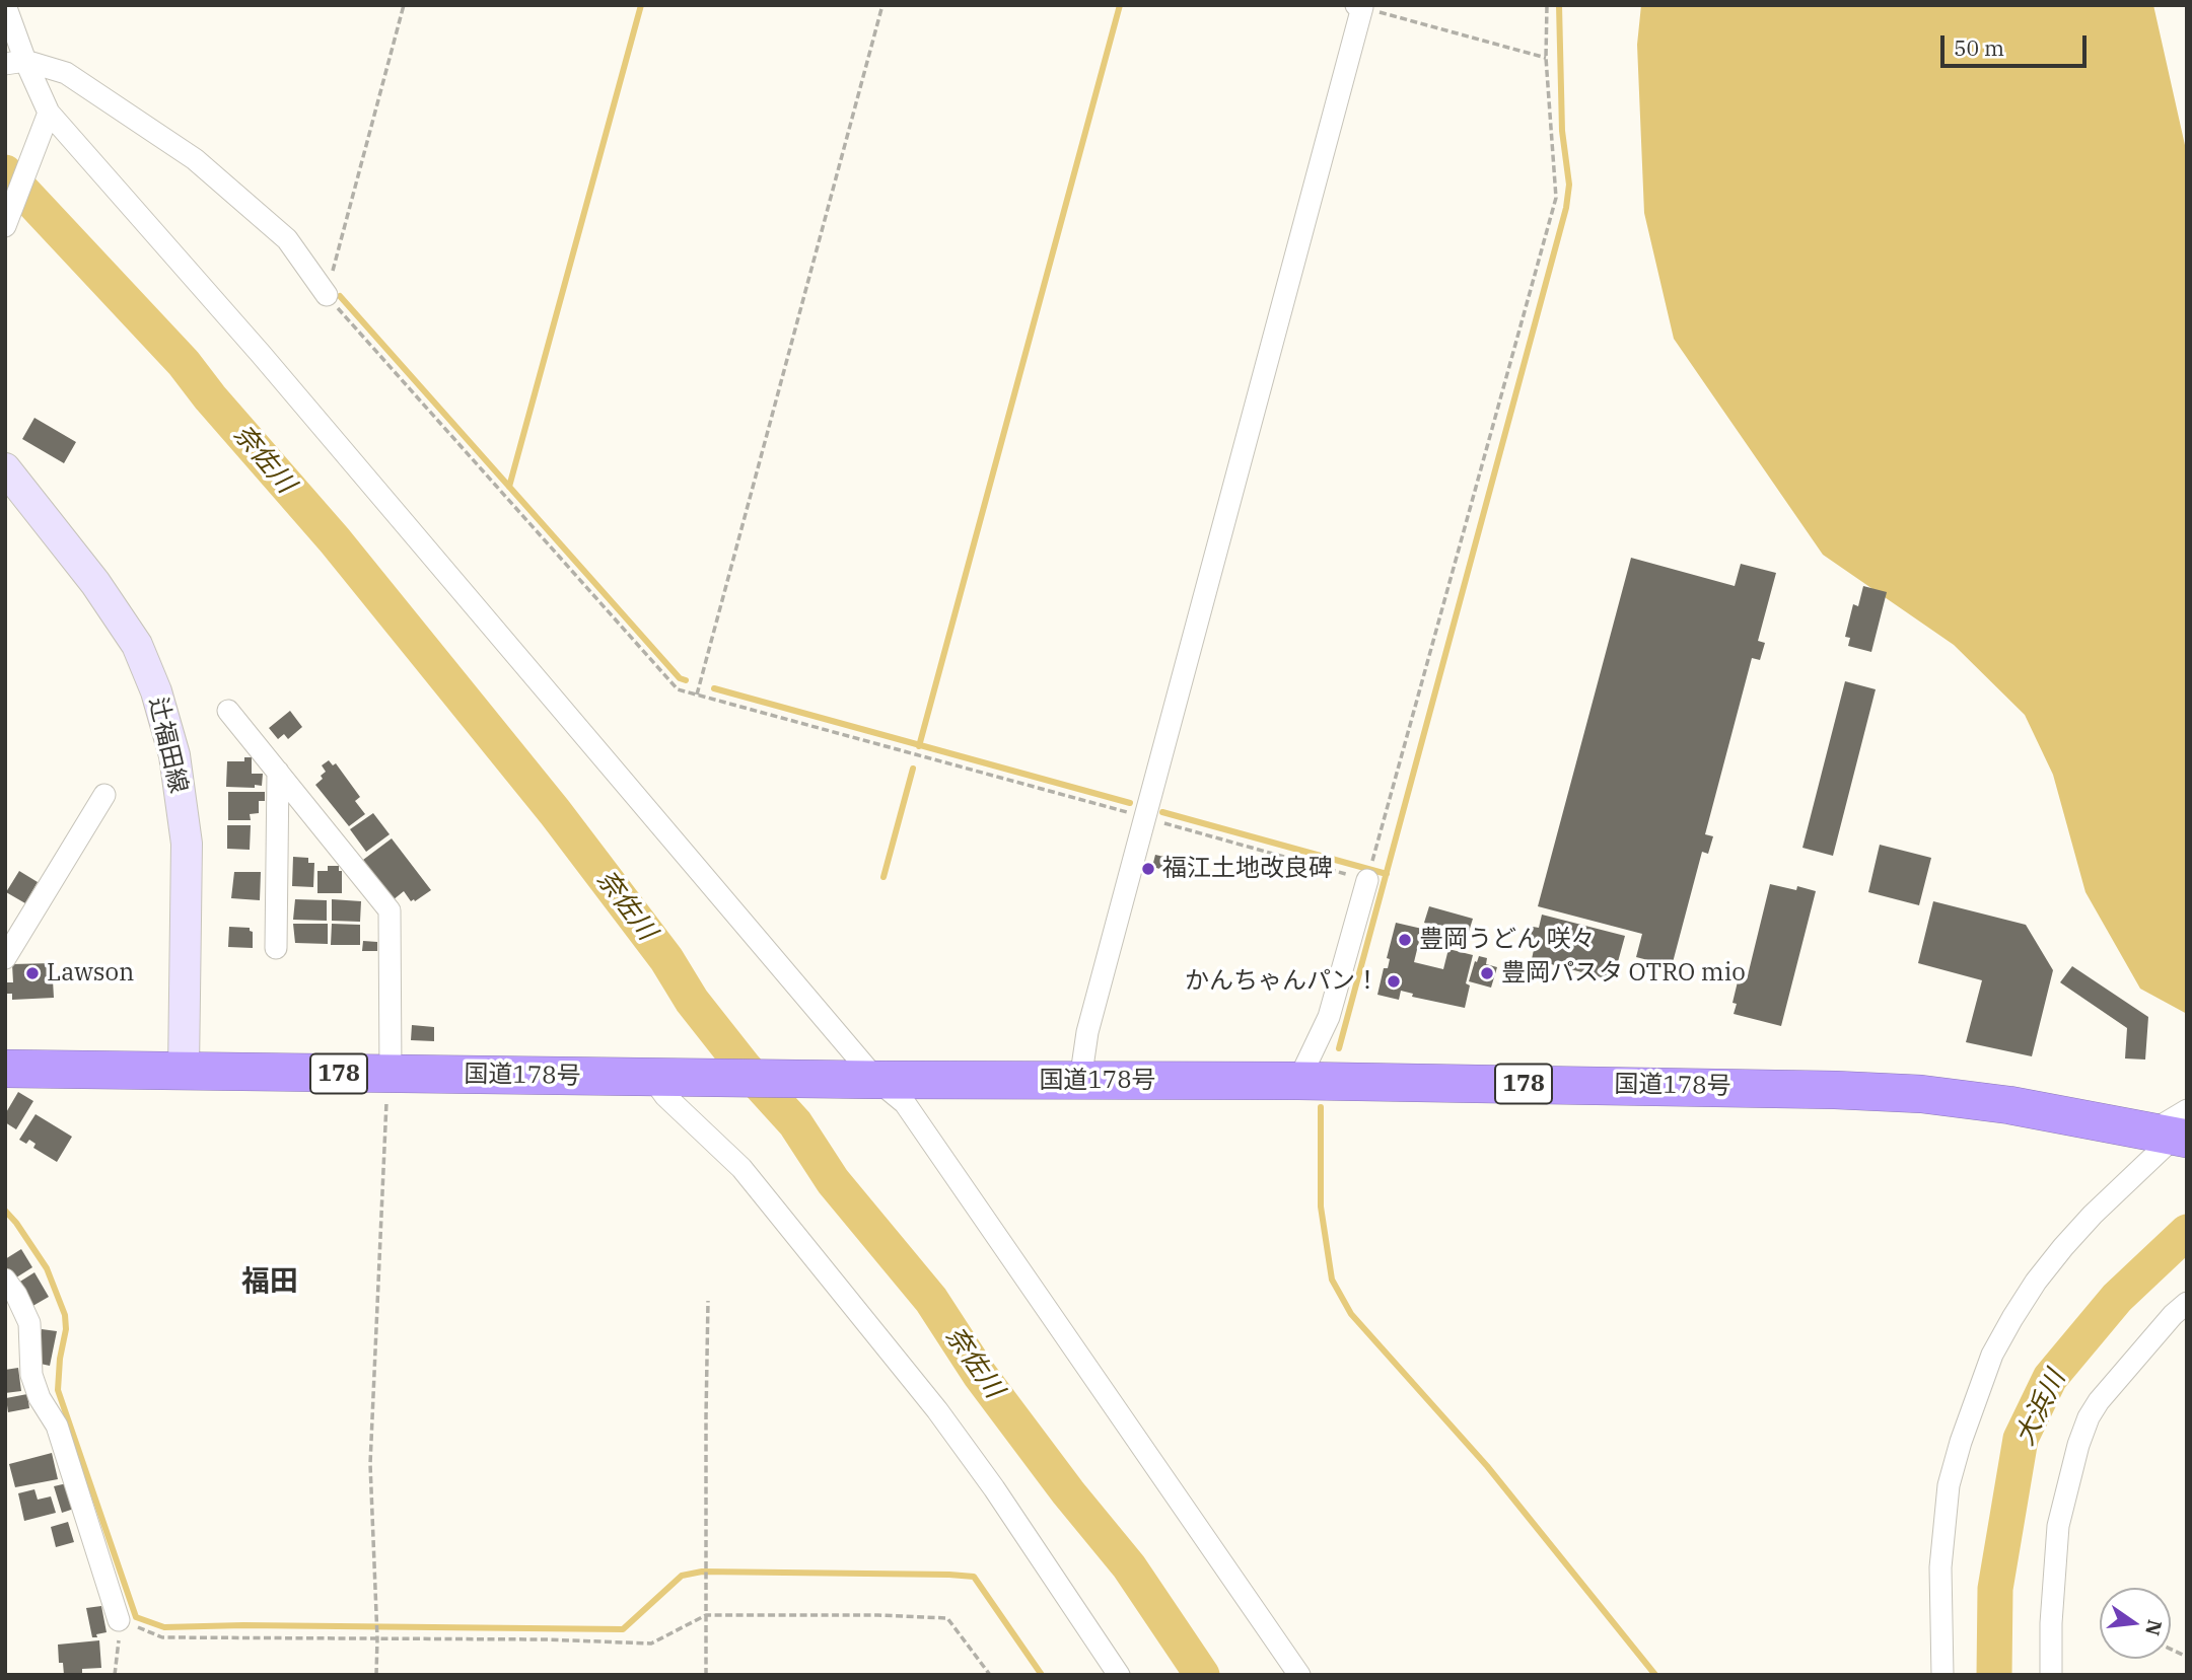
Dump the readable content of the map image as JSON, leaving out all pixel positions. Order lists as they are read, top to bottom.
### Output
{
  "streets": {
    "highway": ["178", "国道178号"],
    "main road": ["辻福田線"]
  },
  "crossings": [
    ["辻福田線", "国道178号"]
  ],
  "districts": ["福田"],
  "water": ["奈佐川", "大浜川"],
  "places": [
    "福江土地改良碑",
    "豊岡うどん 咲々",
    "Lawson",
    "豊岡パスタ OTRO mio",
    "かんちゃんパン！"
  ],
  "scale_bar": "50 m",
  "north": "right"
}
